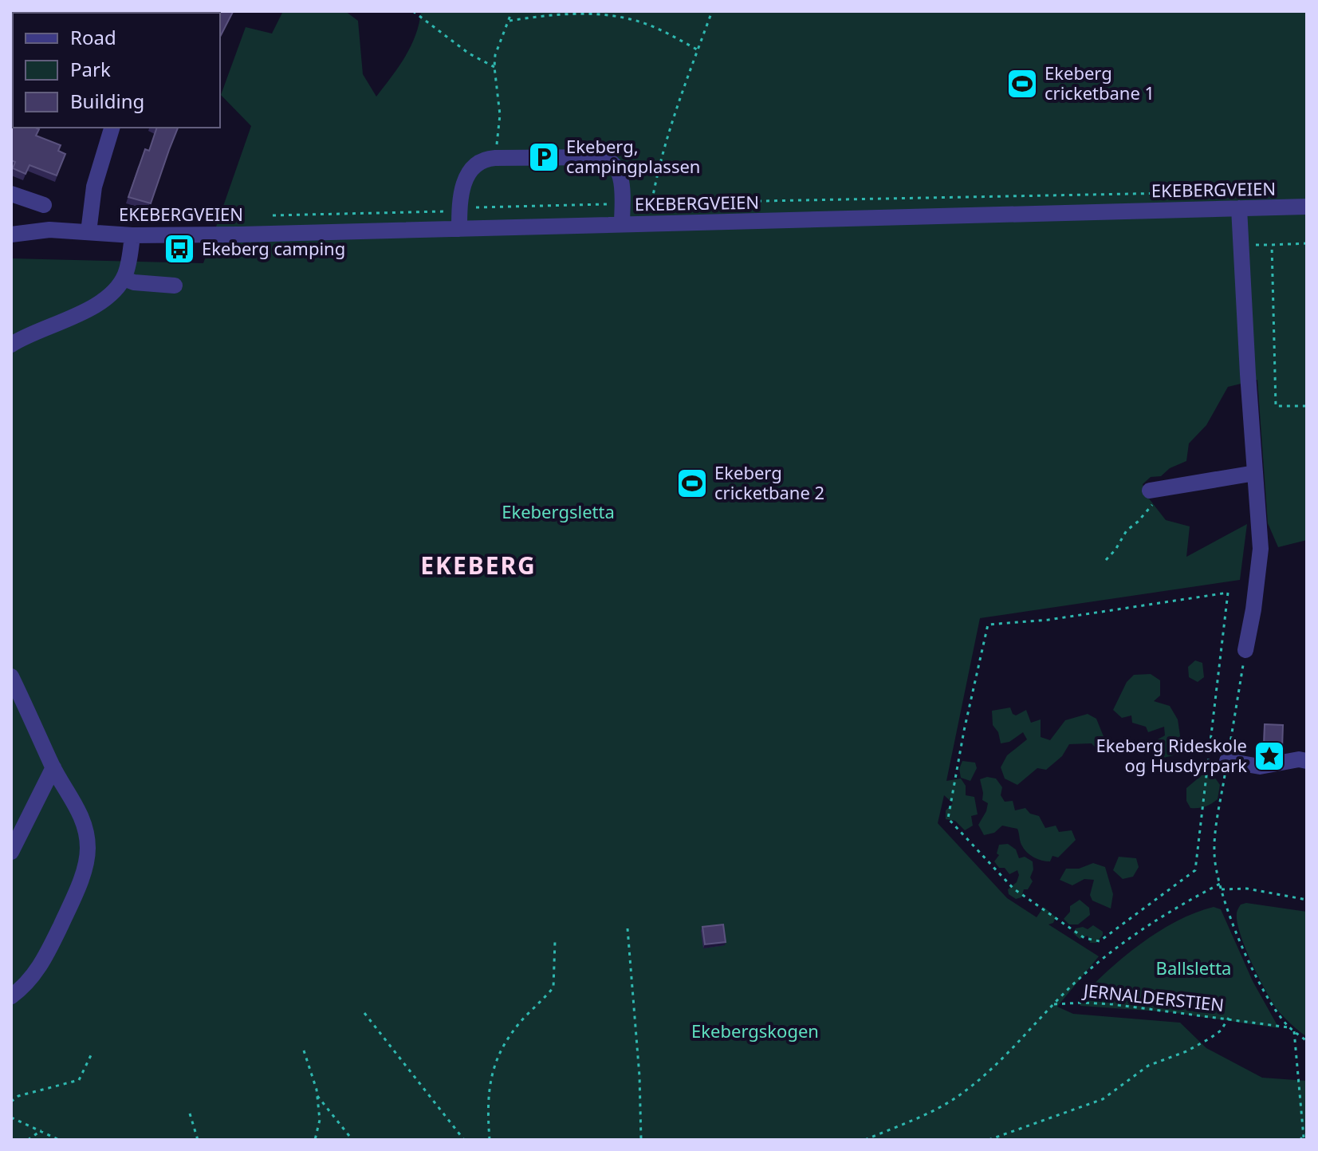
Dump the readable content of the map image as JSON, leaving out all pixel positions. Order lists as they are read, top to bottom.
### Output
{
  "streets": {
    "street": ["EKEBERGVEIEN"],
    "path": ["JERNALDERSTIEN"]
  },
  "districts": ["EKEBERG"],
  "parks": ["Ekebergsletta", "Ballsletta", "Ekebergskogen"],
  "places": {
    "sports": ["Ekeberg cricketbane 1", "Ekeberg cricketbane 2"],
    "parking": ["Ekeberg, campingplassen"],
    "bus stop": ["Ekeberg camping"],
    "place": ["Ekeberg Rideskole og Husdyrpark"]
  },
  "legend": ["Road", "Park", "Building"]
}
